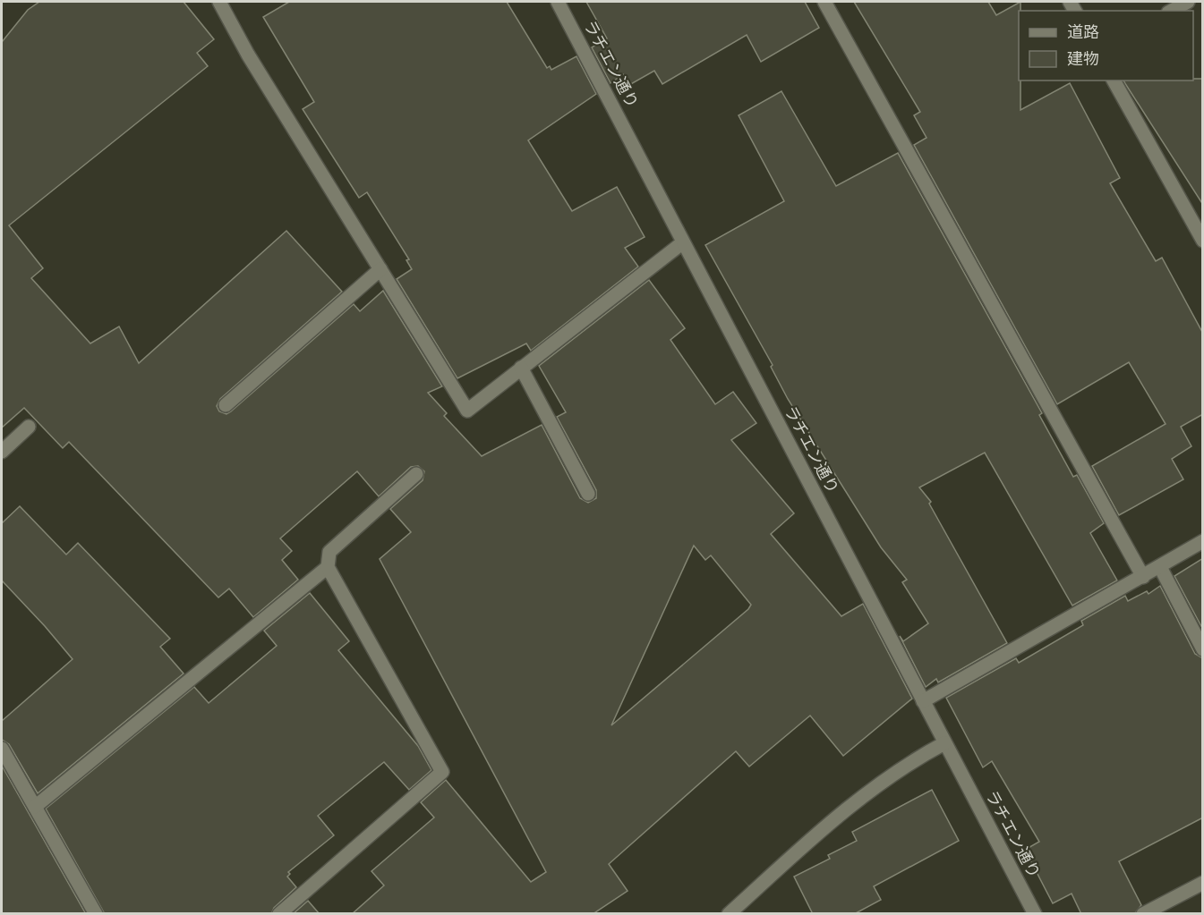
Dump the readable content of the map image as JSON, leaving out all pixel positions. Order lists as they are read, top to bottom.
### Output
{
  "streets": {
    "street": ["ラチエン通り"]
  },
  "legend": ["道路", "建物"]
}
